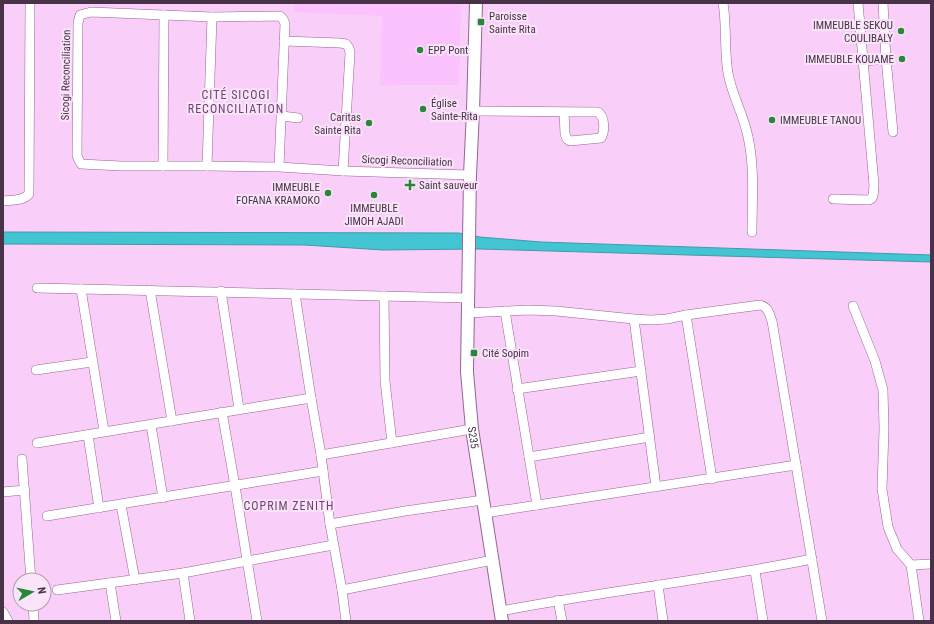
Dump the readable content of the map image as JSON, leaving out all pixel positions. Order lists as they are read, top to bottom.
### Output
{
  "streets": {
    "street": ["Sicogi Reconciliation", "S235"]
  },
  "crossings": [
    ["Sicogi Reconciliation", "S235"]
  ],
  "districts": ["CITÉ SICOGI RECONCILIATION", "COPRIM ZENITH"],
  "places": {
    "transit": ["Paroisse Sainte Rita", "Cité Sopim"],
    "other": [
      "IMMEUBLE SEKOU COULIBALY",
      "EPP Pont",
      "IMMEUBLE KOUAME",
      "Église Sainte-Rita",
      "IMMEUBLE TANOU",
      "Caritas Sainte Rita",
      "IMMEUBLE FOFANA KRAMOKO",
      "IMMEUBLE JIMOH AJADI"
    ],
    "health": ["Saint sauveur"]
  },
  "north": "right"
}
